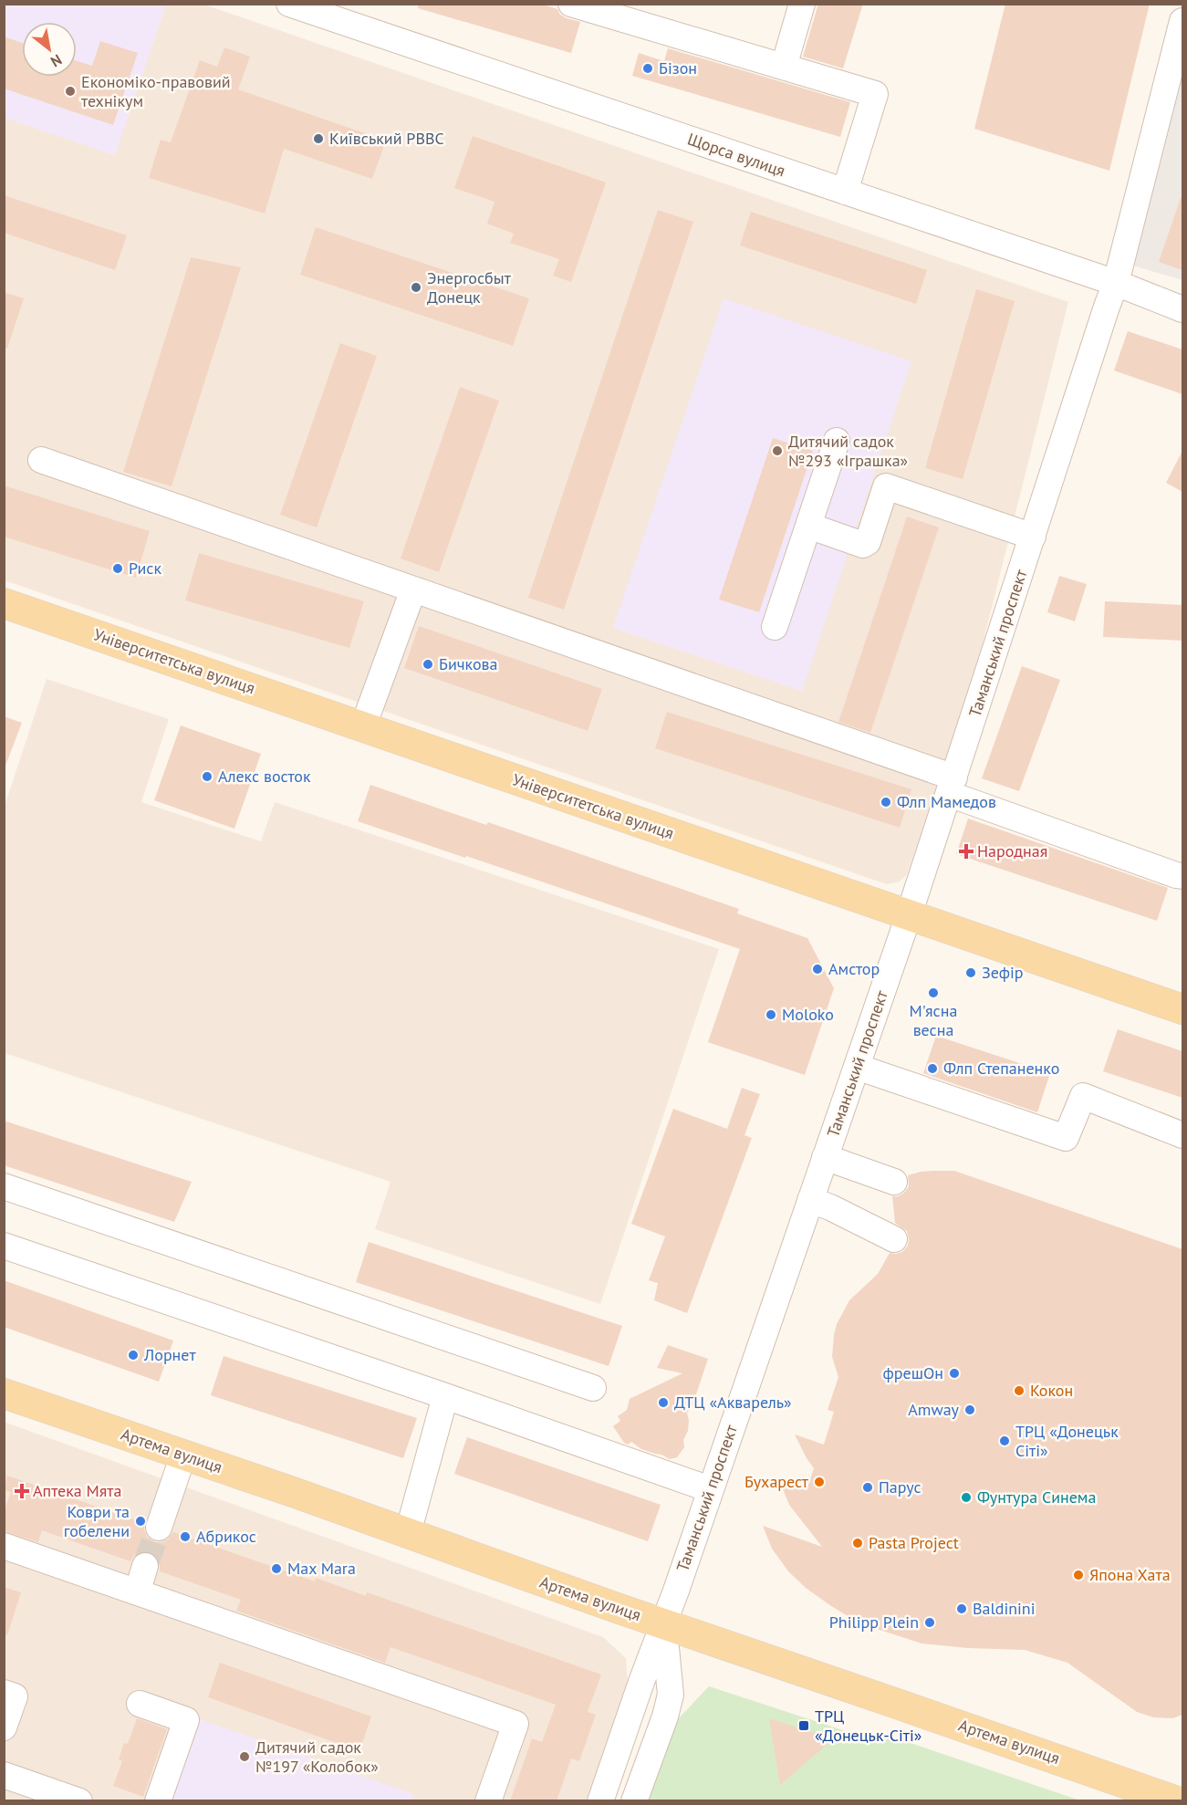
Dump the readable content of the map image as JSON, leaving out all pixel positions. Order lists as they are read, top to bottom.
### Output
{
  "streets": {
    "main road": ["Університетська вулиця", "Артема вулиця"],
    "street": ["Щорса вулиця", "Таманський проспект"]
  },
  "crossings": [
    ["Щорса вулиця", "Таманський проспект"],
    ["Таманський проспект", "Університетська вулиця"],
    ["Таманський проспект", "Артема вулиця"]
  ],
  "places": {
    "other": [
      "Бізон",
      "Економіко-правовий технікум",
      "Київський РВВС",
      "Энергосбыт Донецк",
      "Дитячий садок №293 «Іграшка»",
      "Риск",
      "Бичкова",
      "Алекс восток",
      "Флп Мамедов",
      "Амстор",
      "Зефір",
      "М'ясна весна",
      "Moloko",
      "Флп Степаненко",
      "Лорнет",
      "фрешОн",
      "Кокон",
      "ДТЦ «Акварель»",
      "Amway",
      "ТРЦ «Донецьк Сіті»",
      "Бухарест",
      "Парус",
      "Фунтура Синема",
      "Коври та гобелени",
      "Абрикос",
      "Pasta Project",
      "Max Mara",
      "Япона Хата",
      "Baldinini",
      "Philipp Plein",
      "Дитячий садок №197 «Колобок»"
    ],
    "health": ["Народная", "Аптека Мята"],
    "transit": ["ТРЦ «Донецьк-Сіті»"]
  },
  "north": "bottom right"
}
